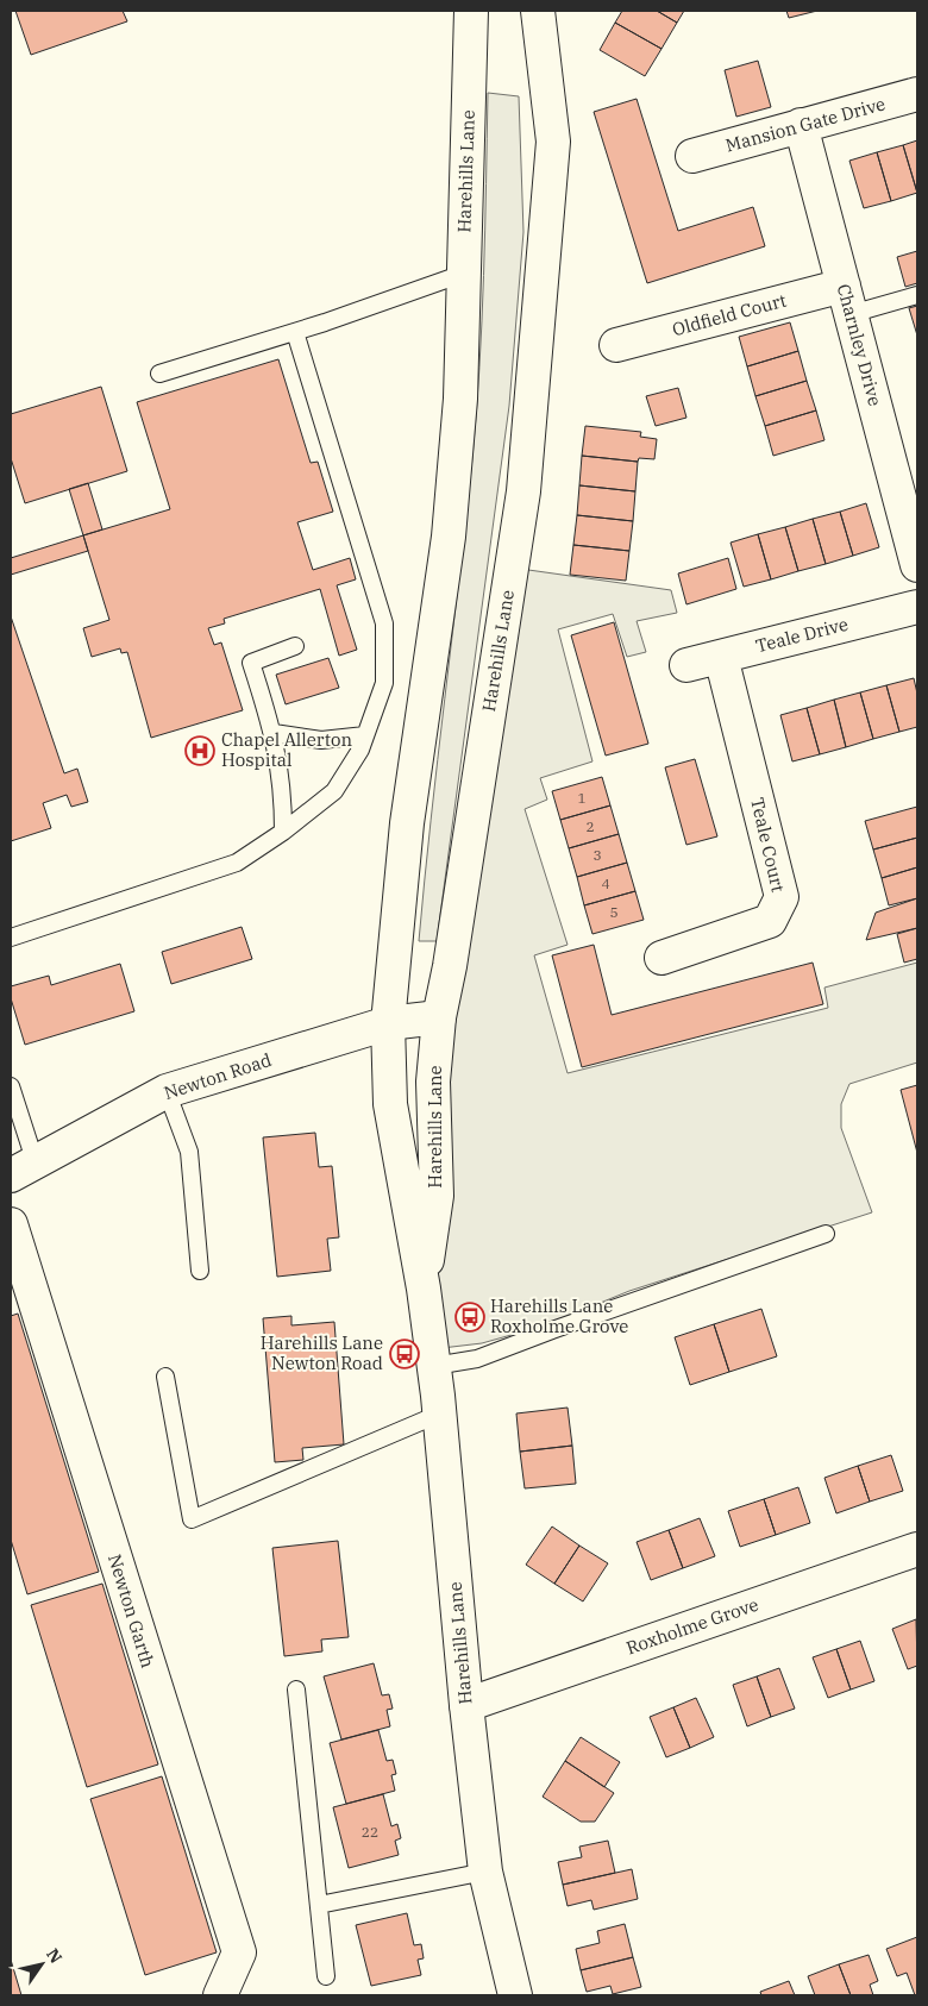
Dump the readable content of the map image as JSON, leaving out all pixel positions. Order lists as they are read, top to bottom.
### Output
{
  "streets": {
    "main road": [
      "Mansion Gate Drive",
      "Harehills Lane",
      "Oldfield Court",
      "Charnley Drive",
      "Teale Drive",
      "Teale Court",
      "Newton Road",
      "Newton Garth",
      "Roxholme Grove"
    ]
  },
  "crossings": [
    ["Mansion Gate Drive", "Charnley Drive"],
    ["Harehills Lane", "Newton Road"],
    ["Harehills Lane", "Roxholme Grove"],
    ["Oldfield Court", "Charnley Drive"],
    ["Teale Drive", "Teale Court"]
  ],
  "places": {
    "hospital": ["Chapel Allerton Hospital"],
    "bus stop": ["Harehills Lane Roxholme Grove", "Harehills Lane Newton Road"]
  },
  "house_numbers": [
    "1",
    "2",
    "3",
    "4",
    "5",
    "22"
  ],
  "north": "top right"
}
